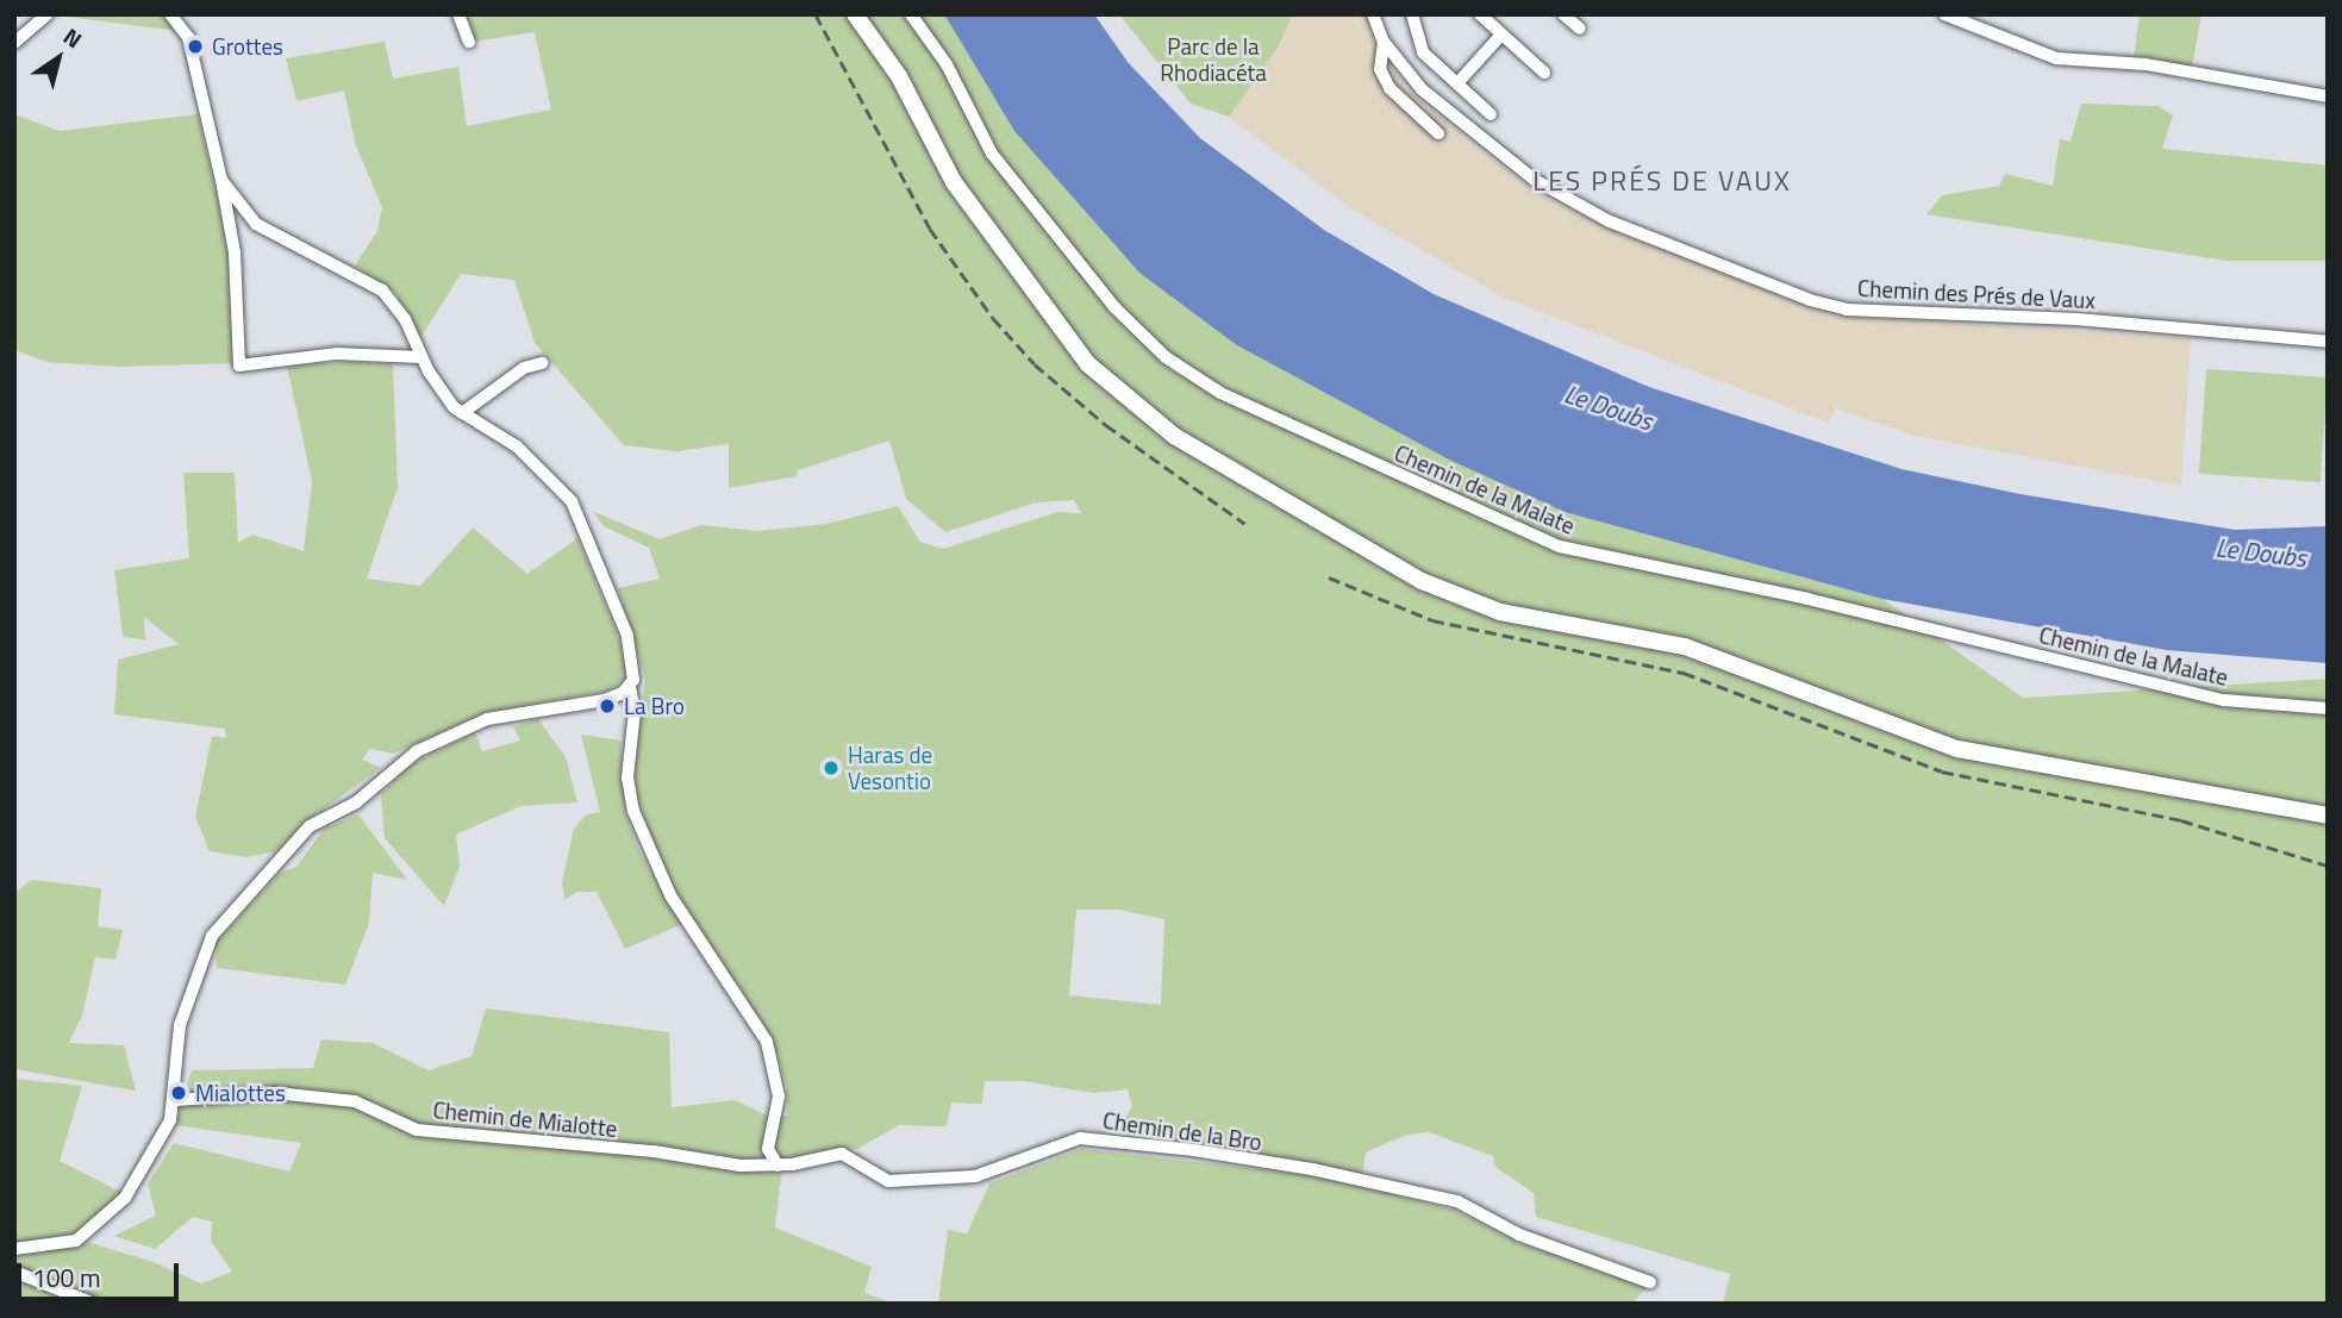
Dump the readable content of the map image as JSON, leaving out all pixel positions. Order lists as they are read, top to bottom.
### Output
{
  "streets": {
    "street": [
      "Chemin des Prés de Vaux",
      "Chemin de la Malate",
      "Chemin de Mialotte",
      "Chemin de la Bro"
    ]
  },
  "crossings": [
    ["Chemin de Mialotte", "Chemin de la Bro"]
  ],
  "districts": ["LES PRÉS DE VAUX"],
  "water": ["Le Doubs"],
  "parks": ["Parc de la Rhodiacéta"],
  "places": [
    "Grottes",
    "La Bro",
    "Haras de Vesontio",
    "Mialottes"
  ],
  "scale_bar": "100 m",
  "north": "top right"
}
